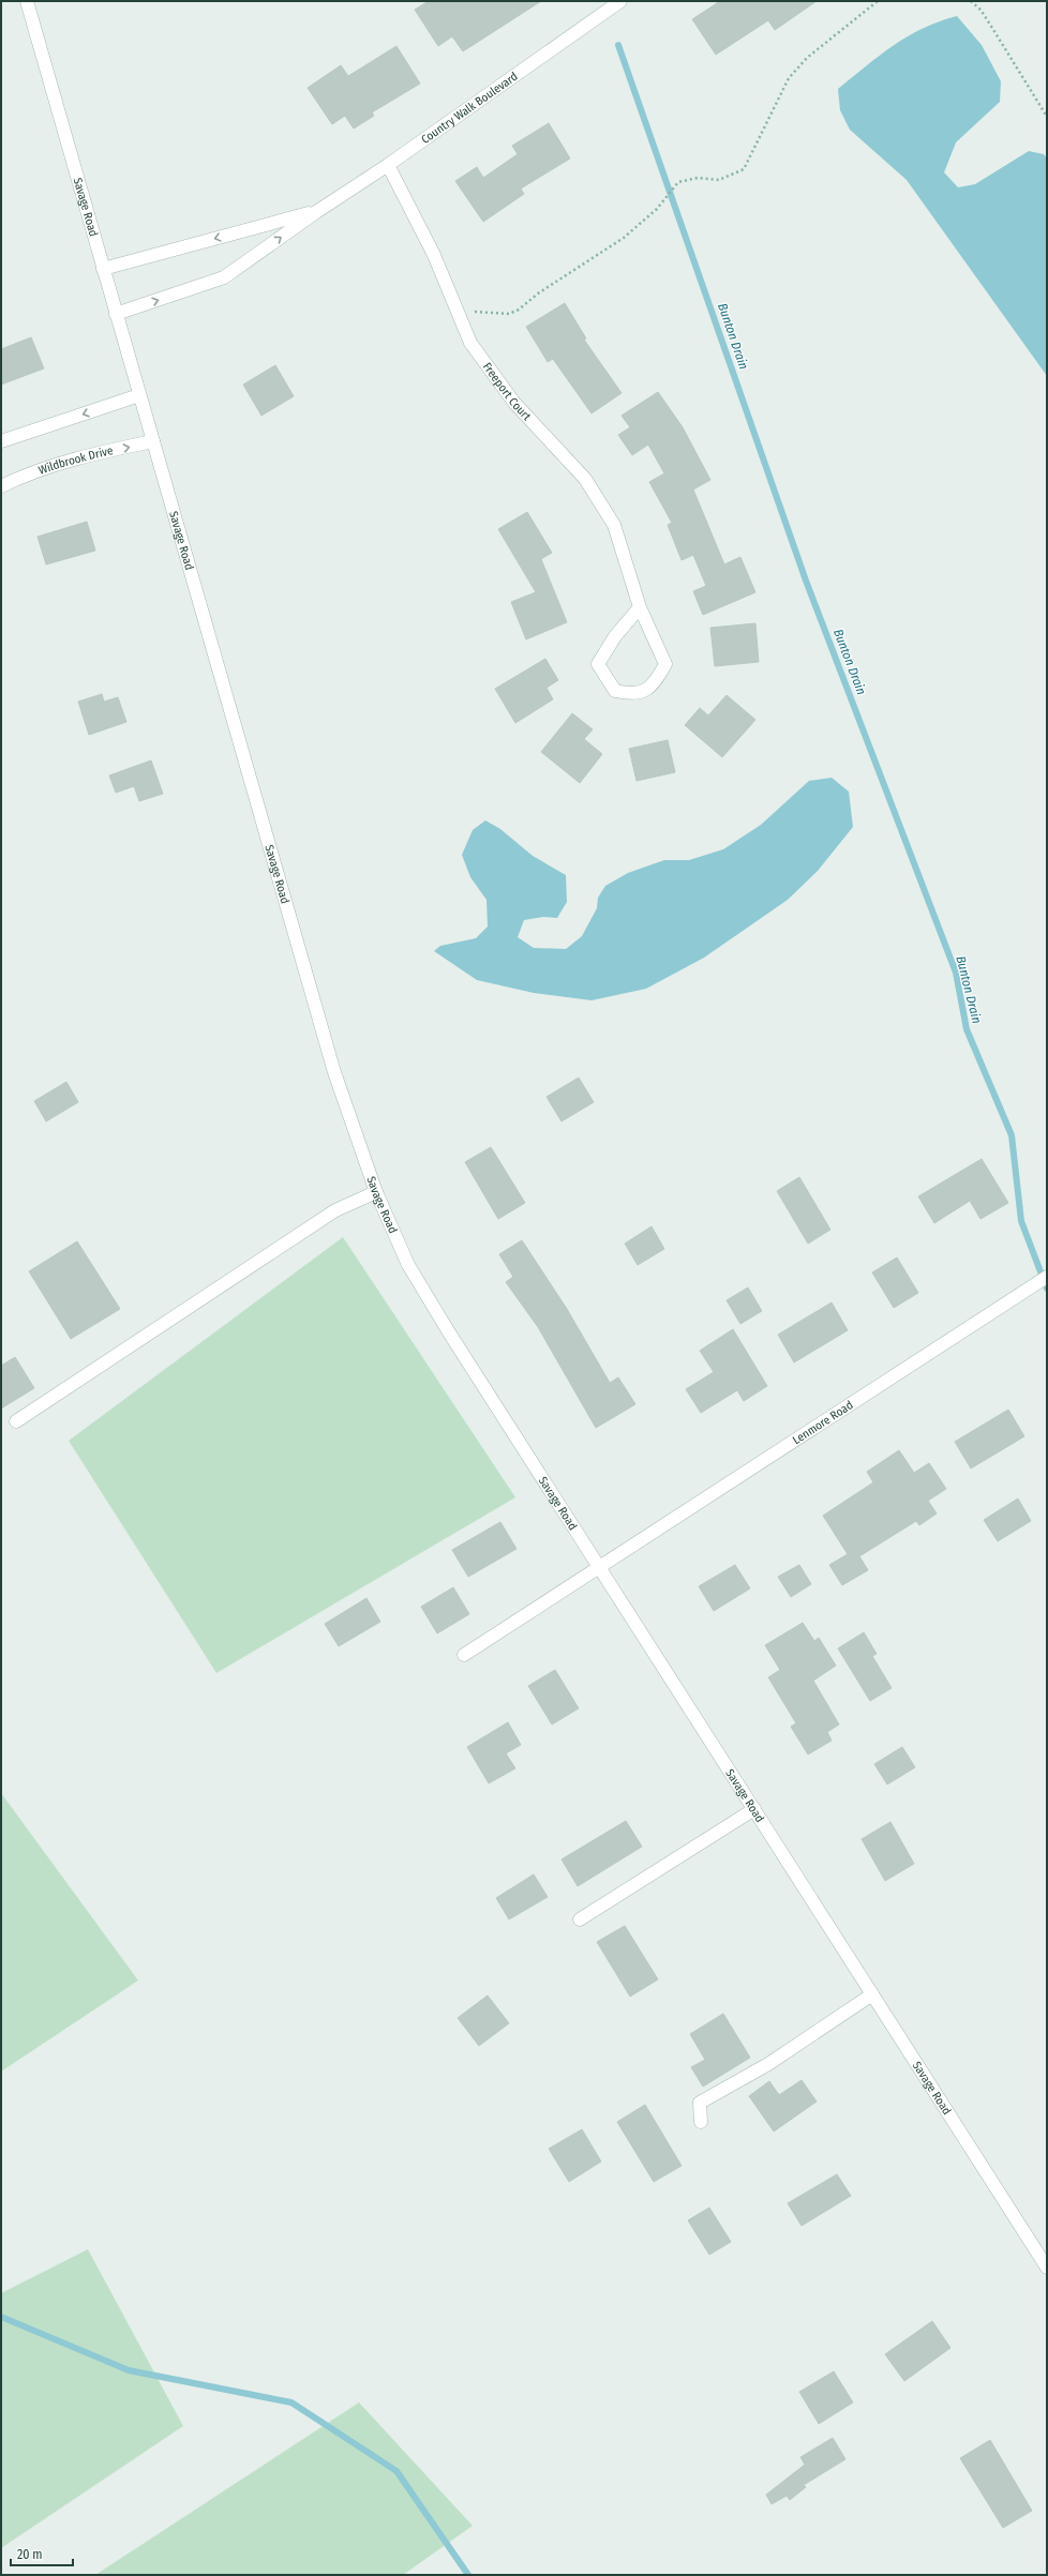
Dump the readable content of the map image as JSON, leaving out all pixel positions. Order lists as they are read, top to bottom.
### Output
{
  "streets": {
    "street": [
      "Country Walk Boulevard",
      "Savage Road",
      "Freeport Court",
      "Wildbrook Drive",
      "Lenmore Road"
    ]
  },
  "crossings": [
    ["Country Walk Boulevard", "Savage Road"],
    ["Country Walk Boulevard", "Freeport Court"],
    ["Savage Road", "Wildbrook Drive"],
    ["Savage Road", "Lenmore Road"]
  ],
  "water": ["Bunton Drain"],
  "scale_bar": "20 m"
}
